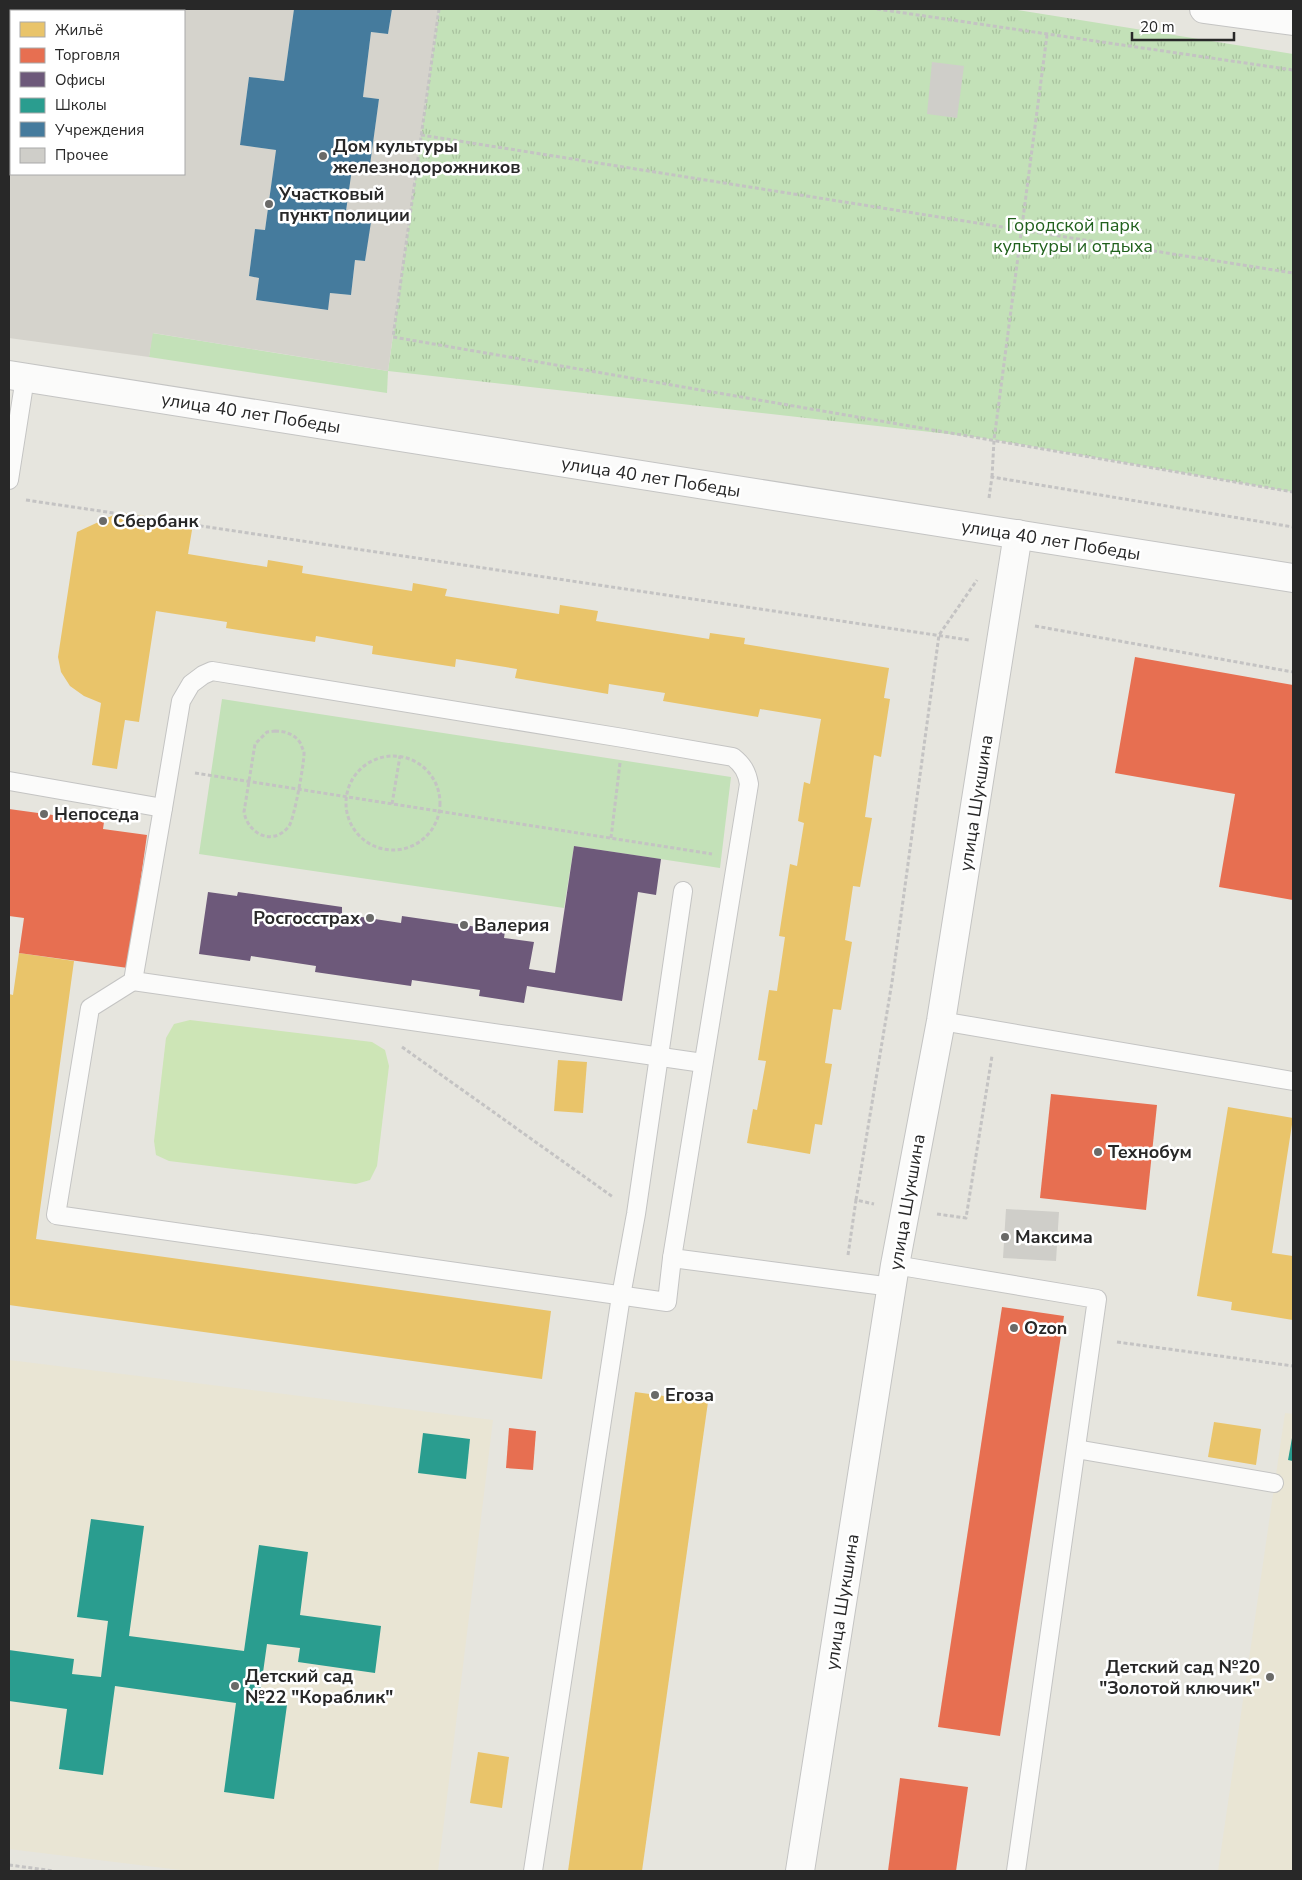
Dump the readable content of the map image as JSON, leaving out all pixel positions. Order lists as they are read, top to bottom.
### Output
{
  "streets": {
    "street": ["улица 40 лет Победы", "улица Шукшина"]
  },
  "crossings": [
    ["улица 40 лет Победы", "улица Шукшина"]
  ],
  "parks": ["Городской парк культуры и отдыха"],
  "places": [
    "Дом культуры железнодорожников",
    "Участковый пункт полиции",
    "Сбербанк",
    "Непоседа",
    "Росгосстрах",
    "Валерия",
    "Технобум",
    "Максима",
    "Ozon",
    "Егоза",
    "Детский сад №20 \"Золотой ключик\"",
    "Детский сад №22 \"Кораблик\""
  ],
  "legend": [
    "Жильё",
    "Торговля",
    "Офисы",
    "Школы",
    "Учреждения",
    "Прочее"
  ],
  "scale_bar": "20 m"
}
